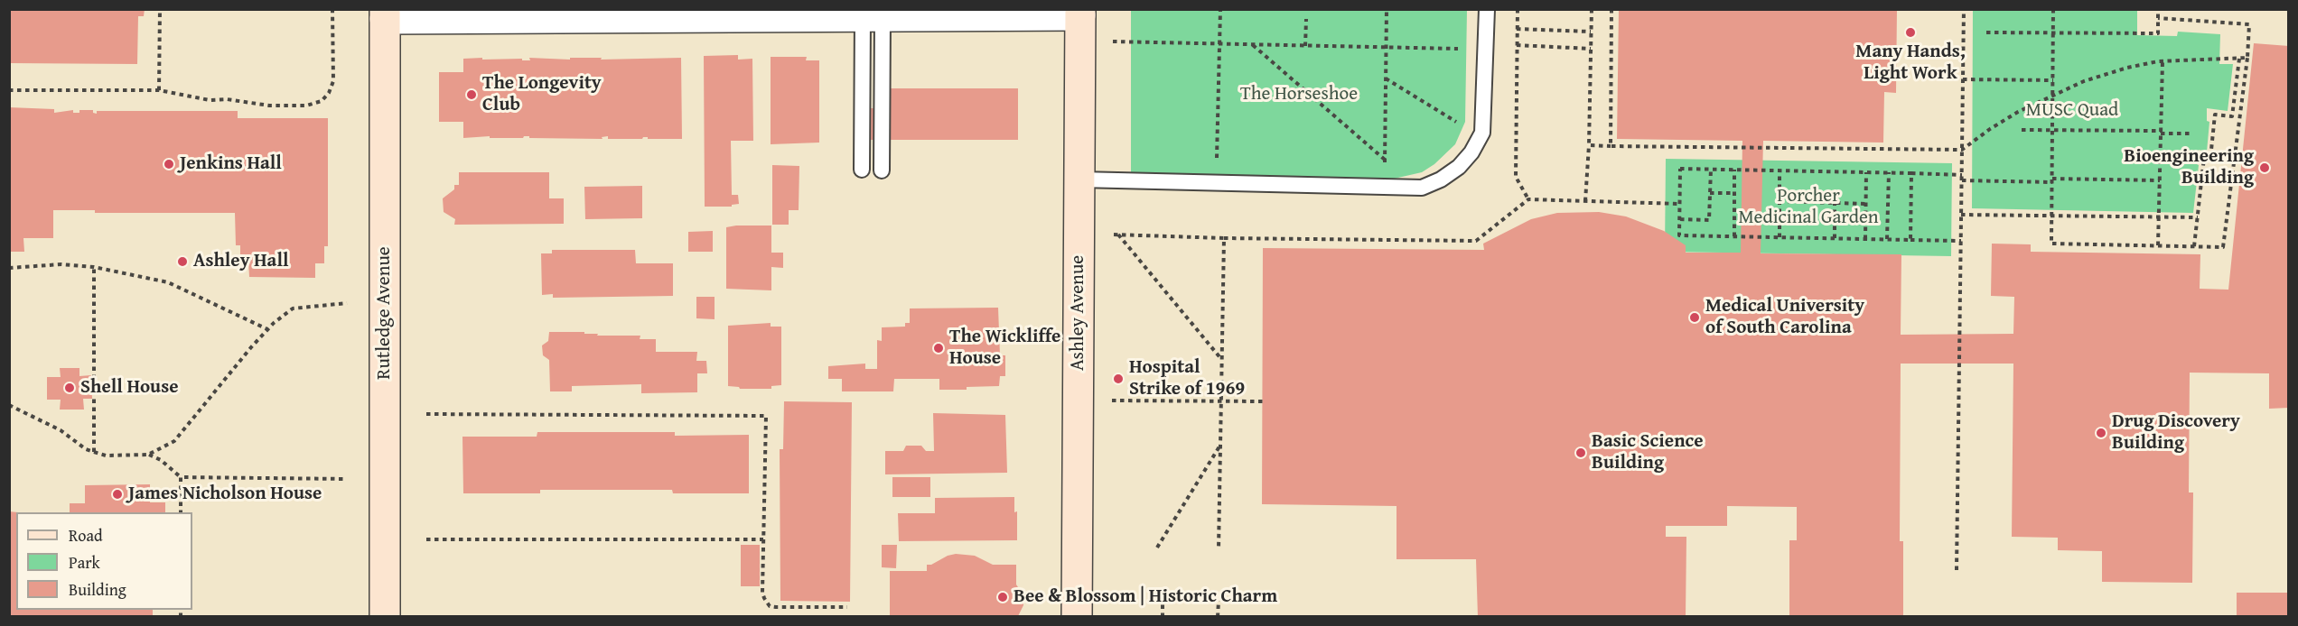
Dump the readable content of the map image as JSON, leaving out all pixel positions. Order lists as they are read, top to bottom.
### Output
{
  "streets": {
    "street": ["Rutledge Avenue", "Ashley Avenue"]
  },
  "parks": ["The Horseshoe", "MUSC Quad", "Porcher Medicinal Garden"],
  "places": [
    "Many Hands, Light Work",
    "The Longevity Club",
    "Jenkins Hall",
    "Bioengineering Building",
    "Ashley Hall",
    "Medical University of South Carolina",
    "The Wickliffe House",
    "Hospital Strike of 1969",
    "Shell House",
    "Drug Discovery Building",
    "Basic Science Building",
    "James Nicholson House",
    "Bee & Blossom | Historic Charm"
  ],
  "legend": ["Road", "Park", "Building"]
}
